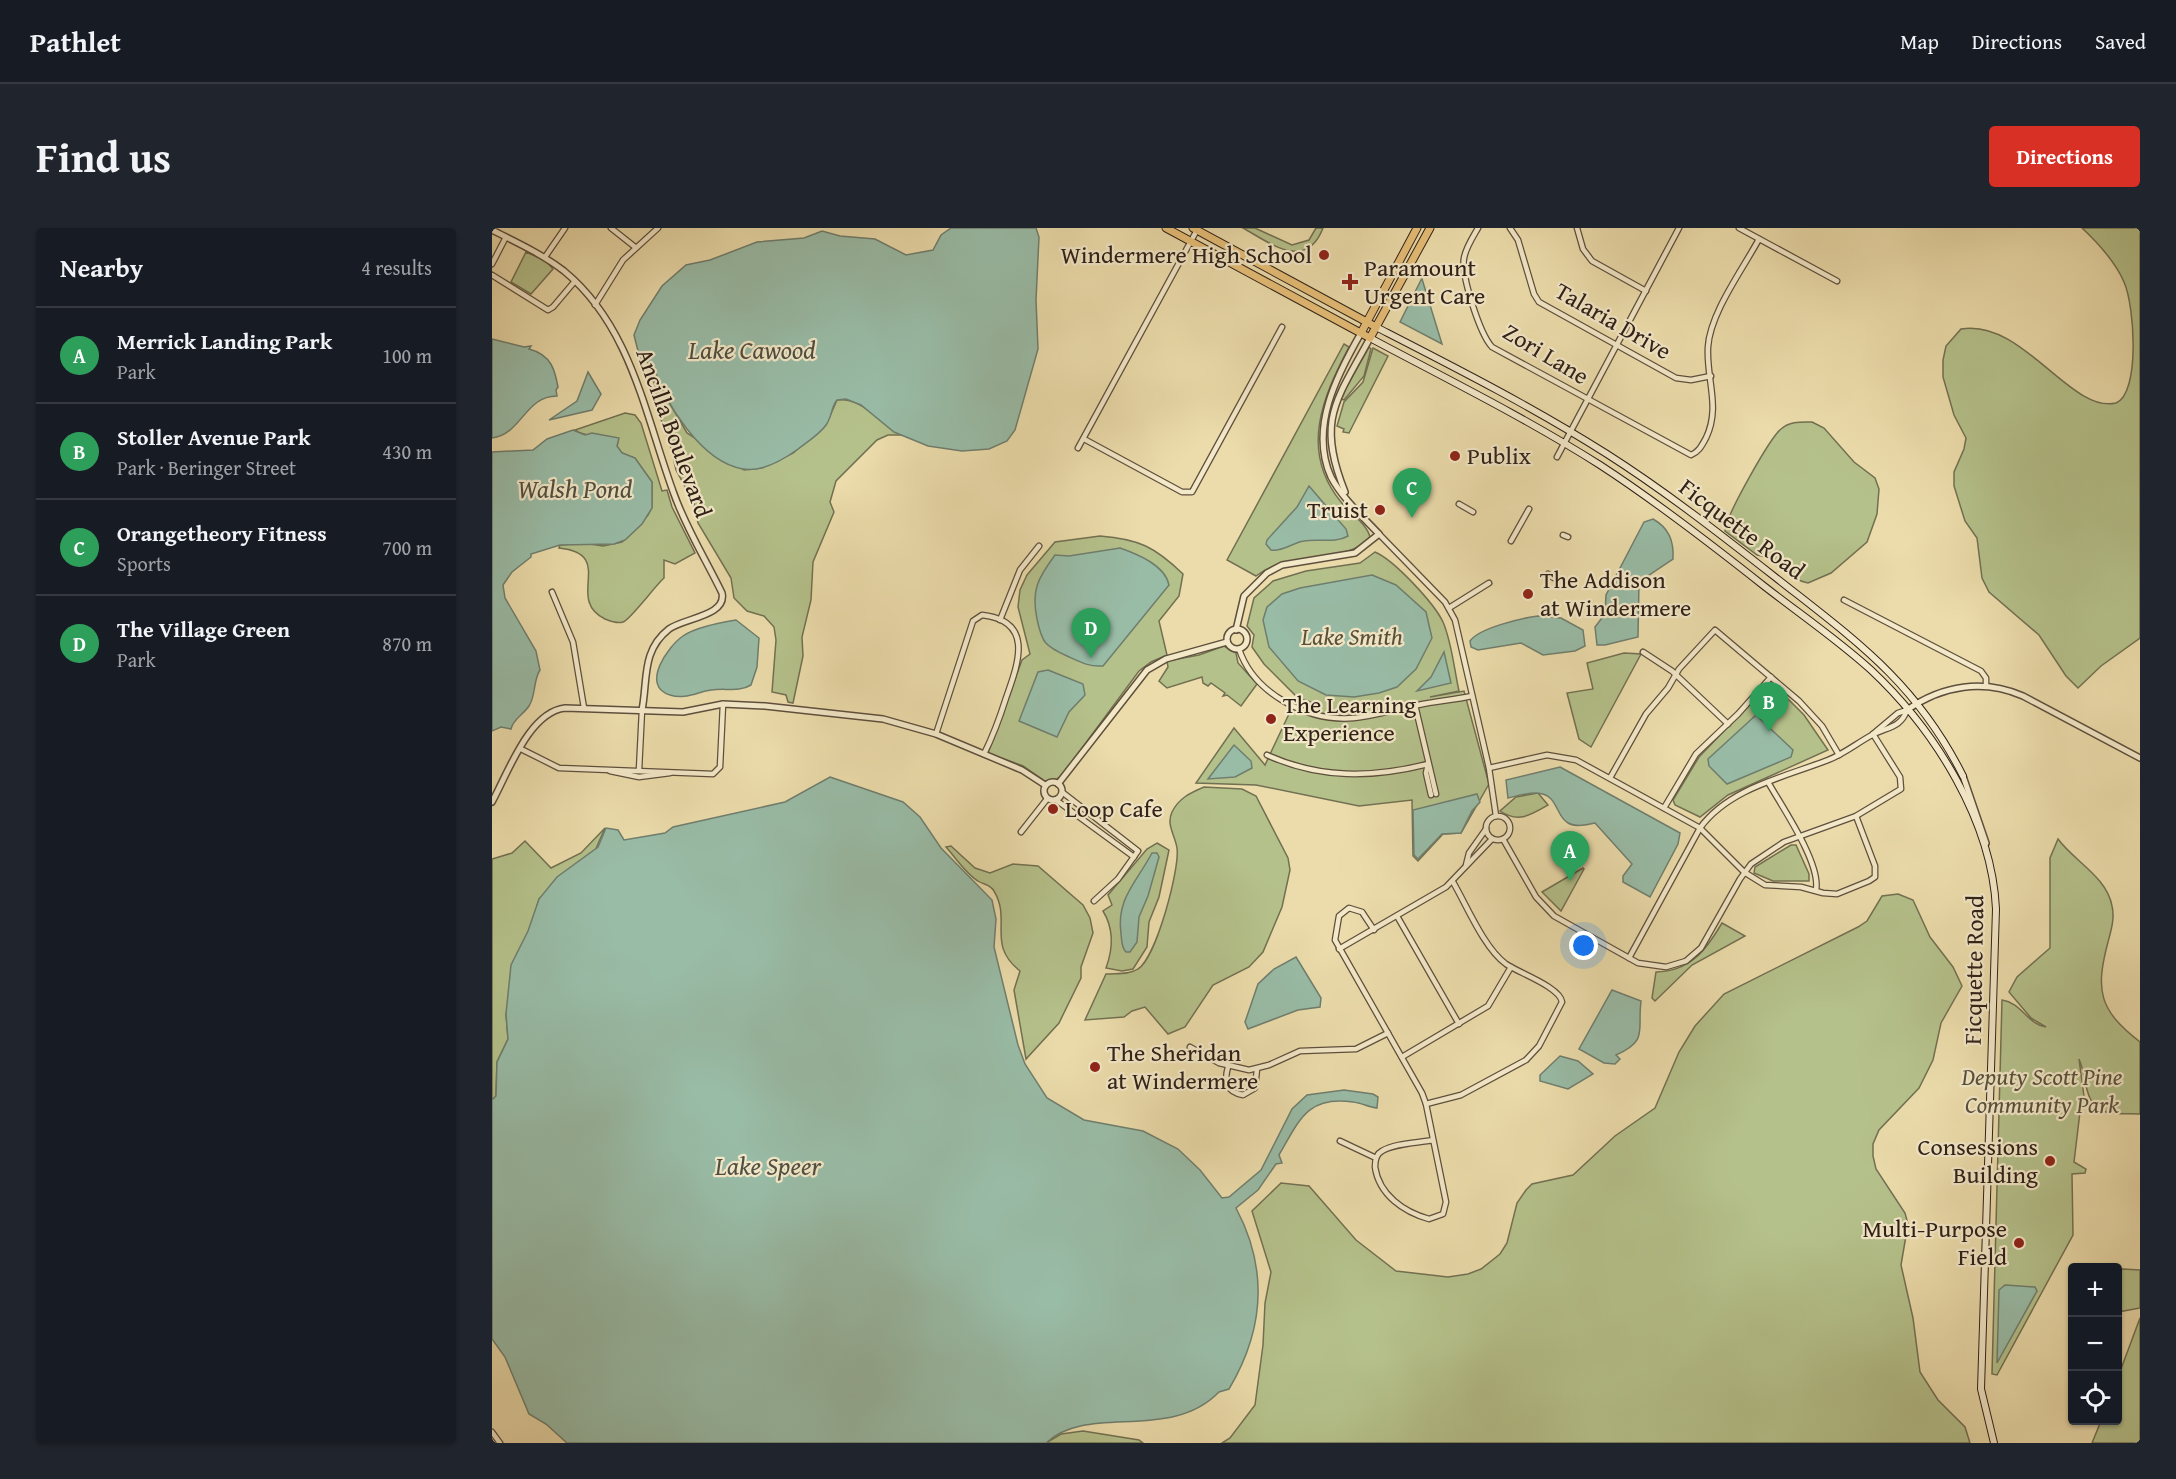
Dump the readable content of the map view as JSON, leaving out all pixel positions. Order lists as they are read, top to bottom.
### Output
{
  "streets": {
    "main road": ["Ficquette Road"],
    "street": ["Talaria Drive", "Zori Lane", "Ancilla Boulevard"]
  },
  "crossings": [
    ["Talaria Drive", "Zori Lane"]
  ],
  "water": ["Lake Cawood", "Walsh Pond", "Lake Speer"],
  "parks": ["Lake Smith", "Deputy Scott Pine Community Park"],
  "places": {
    "other": [
      "Windermere High School",
      "Publix",
      "Truist",
      "The Addison at Windermere",
      "The Learning Experience",
      "Loop Cafe",
      "The Sheridan at Windermere",
      "Consessions Building",
      "Multi-Purpose Field"
    ],
    "health": ["Paramount Urgent Care"]
  },
  "page": {
    "header": "Pathlet",
    "nav": ["Map", "Directions", "Saved"],
    "title": "Find us",
    "buttons": "Directions",
    "heading": ["Nearby", "4 results"],
    "list": [
      {
        "mark": "A",
        "name": "Merrick Landing Park",
        "note": "Park",
        "value": "100 m"
      },
      {
        "mark": "B",
        "name": "Stoller Avenue Park",
        "note": "Park · Beringer Street",
        "value": "430 m"
      },
      {
        "mark": "C",
        "name": "Orangetheory Fitness",
        "note": "Sports",
        "value": "700 m"
      },
      {
        "mark": "D",
        "name": "The Village Green",
        "note": "Park",
        "value": "870 m"
      }
    ],
    "pins": [
      "C",
      "D",
      "B",
      "A"
    ],
    "map_buttons": ["+", "−"]
  }
}
